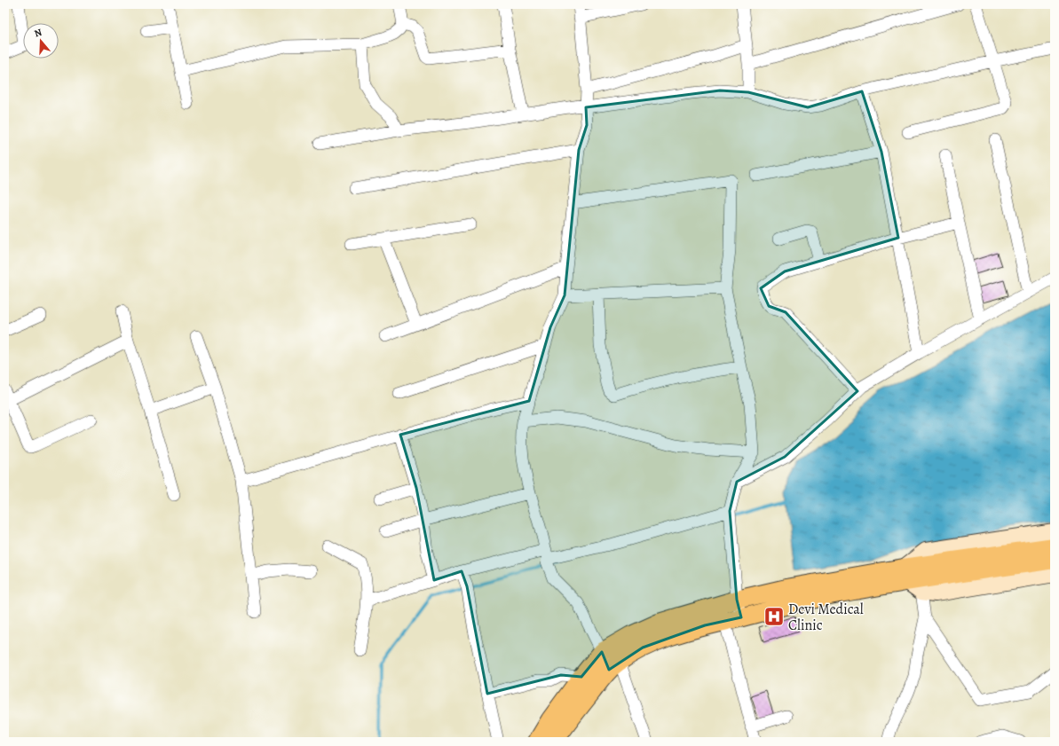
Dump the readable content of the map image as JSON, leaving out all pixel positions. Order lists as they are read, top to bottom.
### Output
{
  "places": {
    "hospital": ["Devi Medical Clinic"]
  },
  "north": "top"
}
